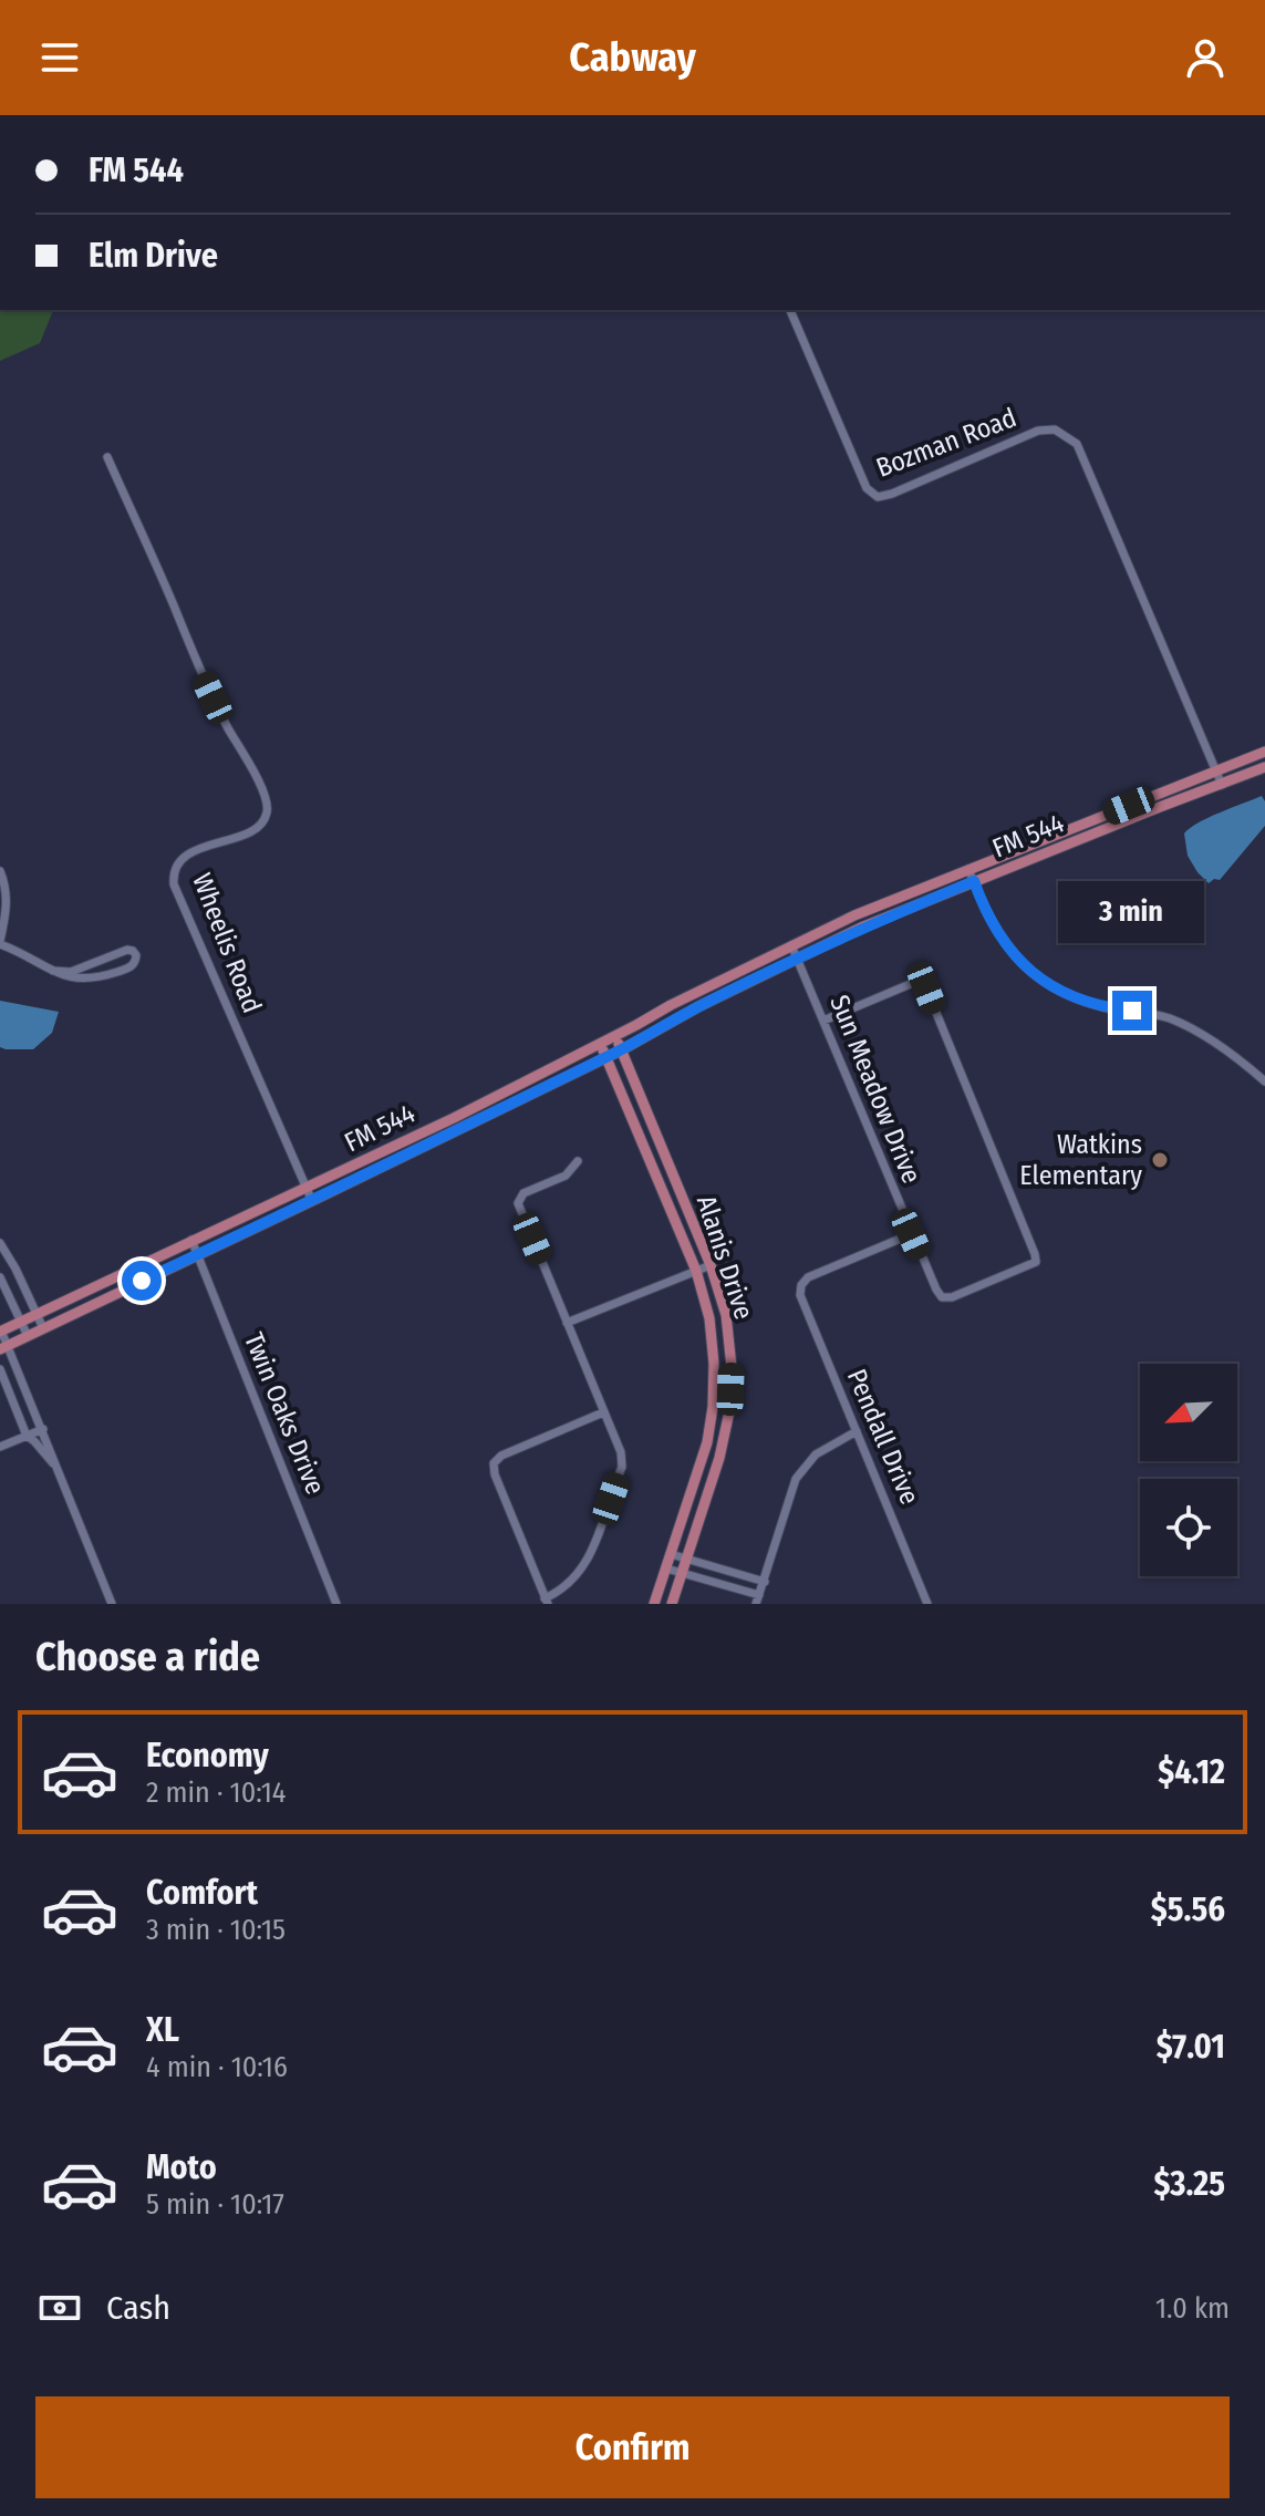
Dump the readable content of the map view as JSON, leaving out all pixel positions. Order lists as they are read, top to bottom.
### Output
{
  "streets": {
    "main road": ["FM 544", "Alanis Drive"],
    "street": [
      "Bozman Road",
      "Wheelis Road",
      "Sun Meadow Drive",
      "Twin Oaks Drive",
      "Pendall Drive"
    ]
  },
  "crossings": [
    ["Bozman Road", "FM 544"],
    ["FM 544", "Wheelis Road"],
    ["FM 544", "Sun Meadow Drive"],
    ["FM 544", "Alanis Drive"],
    ["FM 544", "Twin Oaks Drive"],
    ["Sun Meadow Drive", "Pendall Drive"]
  ],
  "places": ["Watkins Elementary"],
  "north": "bottom left",
  "page": {
    "header": "Cabway",
    "banner": ["FM 544", "Elm Drive"],
    "bubble": "3 min",
    "heading": "Choose a ride",
    "list": [
      {
        "name": "Economy",
        "note": "2 min · 10:14",
        "value": "$4.12"
      },
      {
        "name": "Comfort",
        "note": "3 min · 10:15",
        "value": "$5.56"
      },
      {
        "name": "XL",
        "note": "4 min · 10:16",
        "value": "$7.01"
      },
      {
        "name": "Moto",
        "note": "5 min · 10:17",
        "value": "$3.25"
      }
    ],
    "pay": ["Cash", "1.0 km"],
    "buttons": "Confirm"
  }
}
